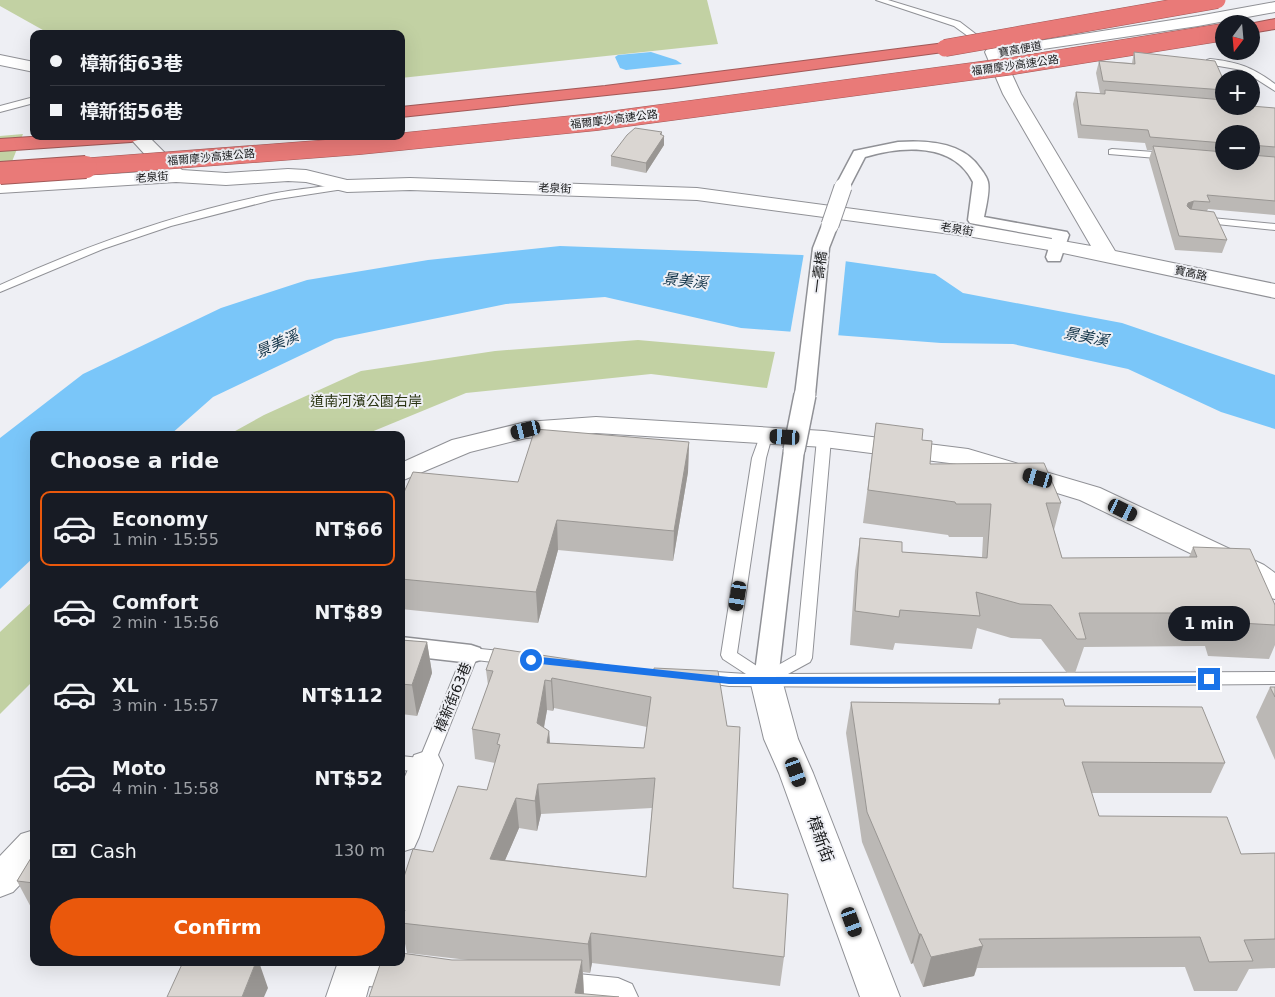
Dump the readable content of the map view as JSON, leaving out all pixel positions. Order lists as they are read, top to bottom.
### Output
{
  "streets": {
    "highway": ["福爾摩沙高速公路"],
    "street": [
      "寶高便道",
      "老泉街",
      "一壽橋",
      "寶高路",
      "樟新街"
    ],
    "lane": ["樟新街63巷"]
  },
  "crossings": [
    ["寶高便道", "老泉街"],
    ["寶高便道", "寶高路"],
    ["老泉街", "一壽橋"],
    ["老泉街", "寶高路"],
    ["一壽橋", "樟新街"]
  ],
  "water": ["景美溪"],
  "parks": ["道南河濱公園右岸"],
  "north": "bottom",
  "page": {
    "map_buttons": ["+", "−"],
    "banner": ["樟新街63巷", "樟新街56巷"],
    "heading": "Choose a ride",
    "list": [
      {
        "name": "Economy",
        "note": "1 min · 15:55",
        "value": "NT$66"
      },
      {
        "name": "Comfort",
        "note": "2 min · 15:56",
        "value": "NT$89"
      },
      {
        "name": "XL",
        "note": "3 min · 15:57",
        "value": "NT$112"
      },
      {
        "name": "Moto",
        "note": "4 min · 15:58",
        "value": "NT$52"
      }
    ],
    "bubble": "1 min",
    "pay": ["Cash", "130 m"],
    "buttons": "Confirm"
  }
}
